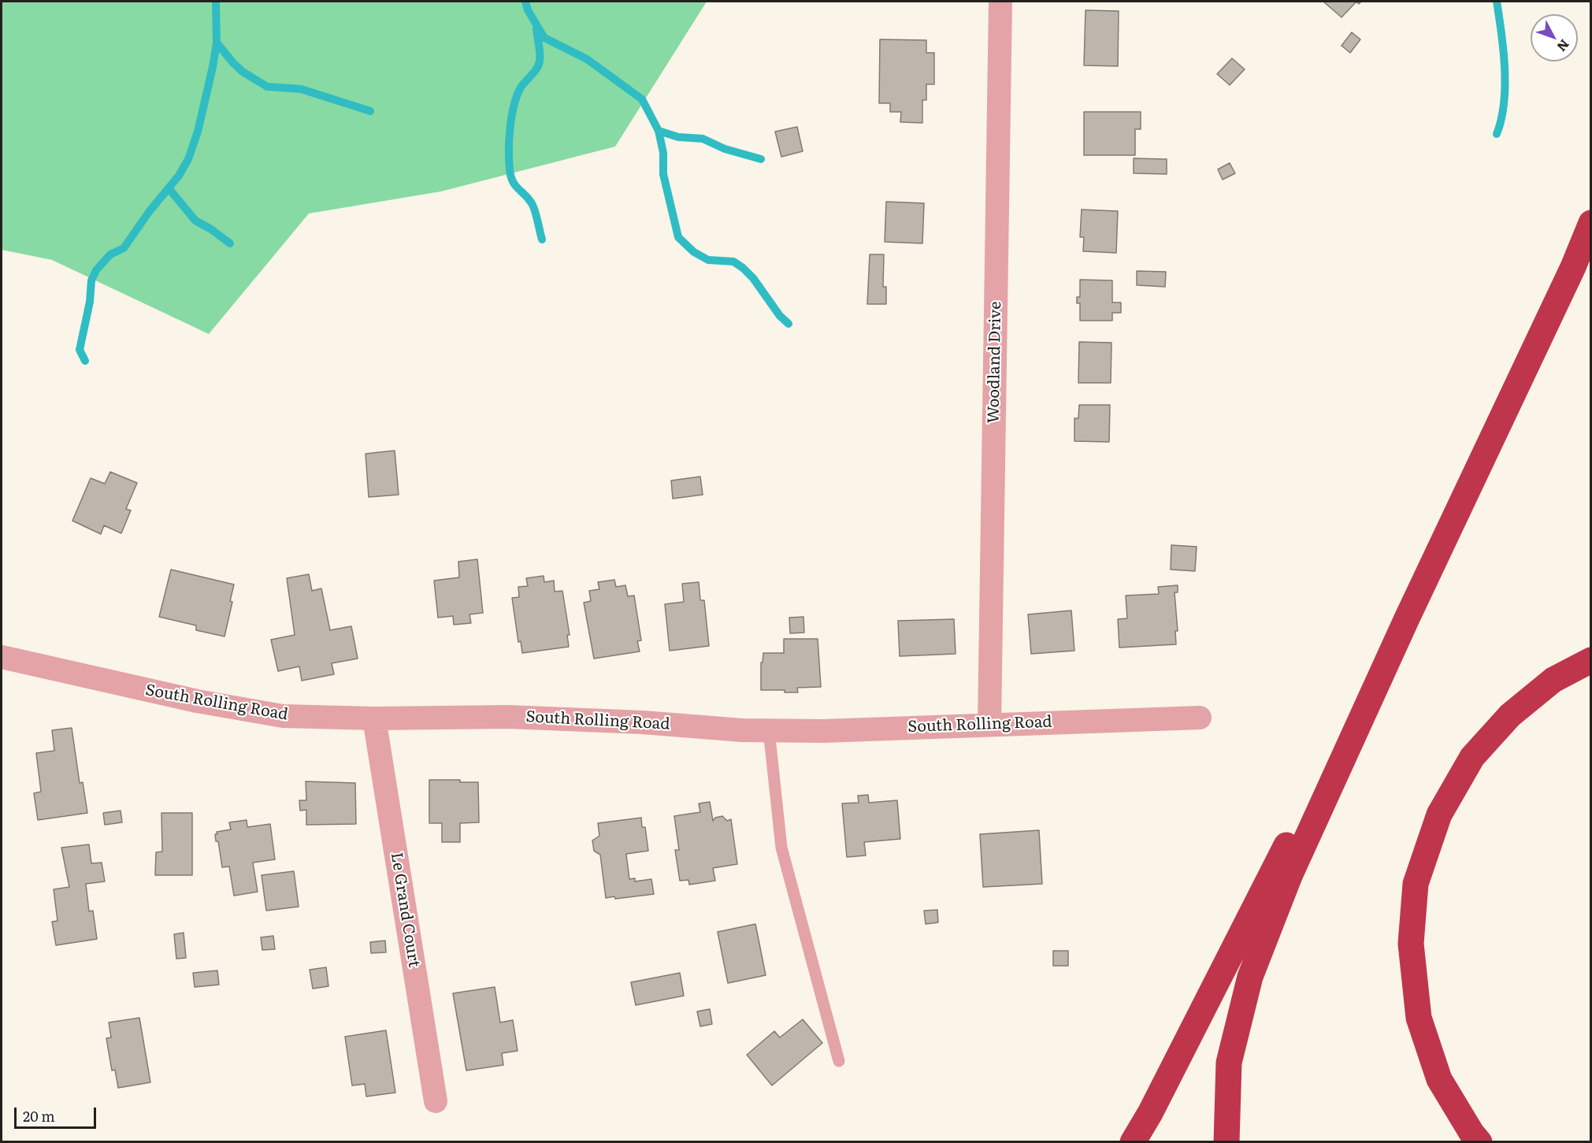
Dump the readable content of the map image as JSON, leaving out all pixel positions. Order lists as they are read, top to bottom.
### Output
{
  "streets": {
    "street": ["Woodland Drive", "South Rolling Road", "Le Grand Court"]
  },
  "crossings": [
    ["Woodland Drive", "South Rolling Road"],
    ["South Rolling Road", "Le Grand Court"]
  ],
  "scale_bar": "20 m",
  "north": "bottom right"
}
